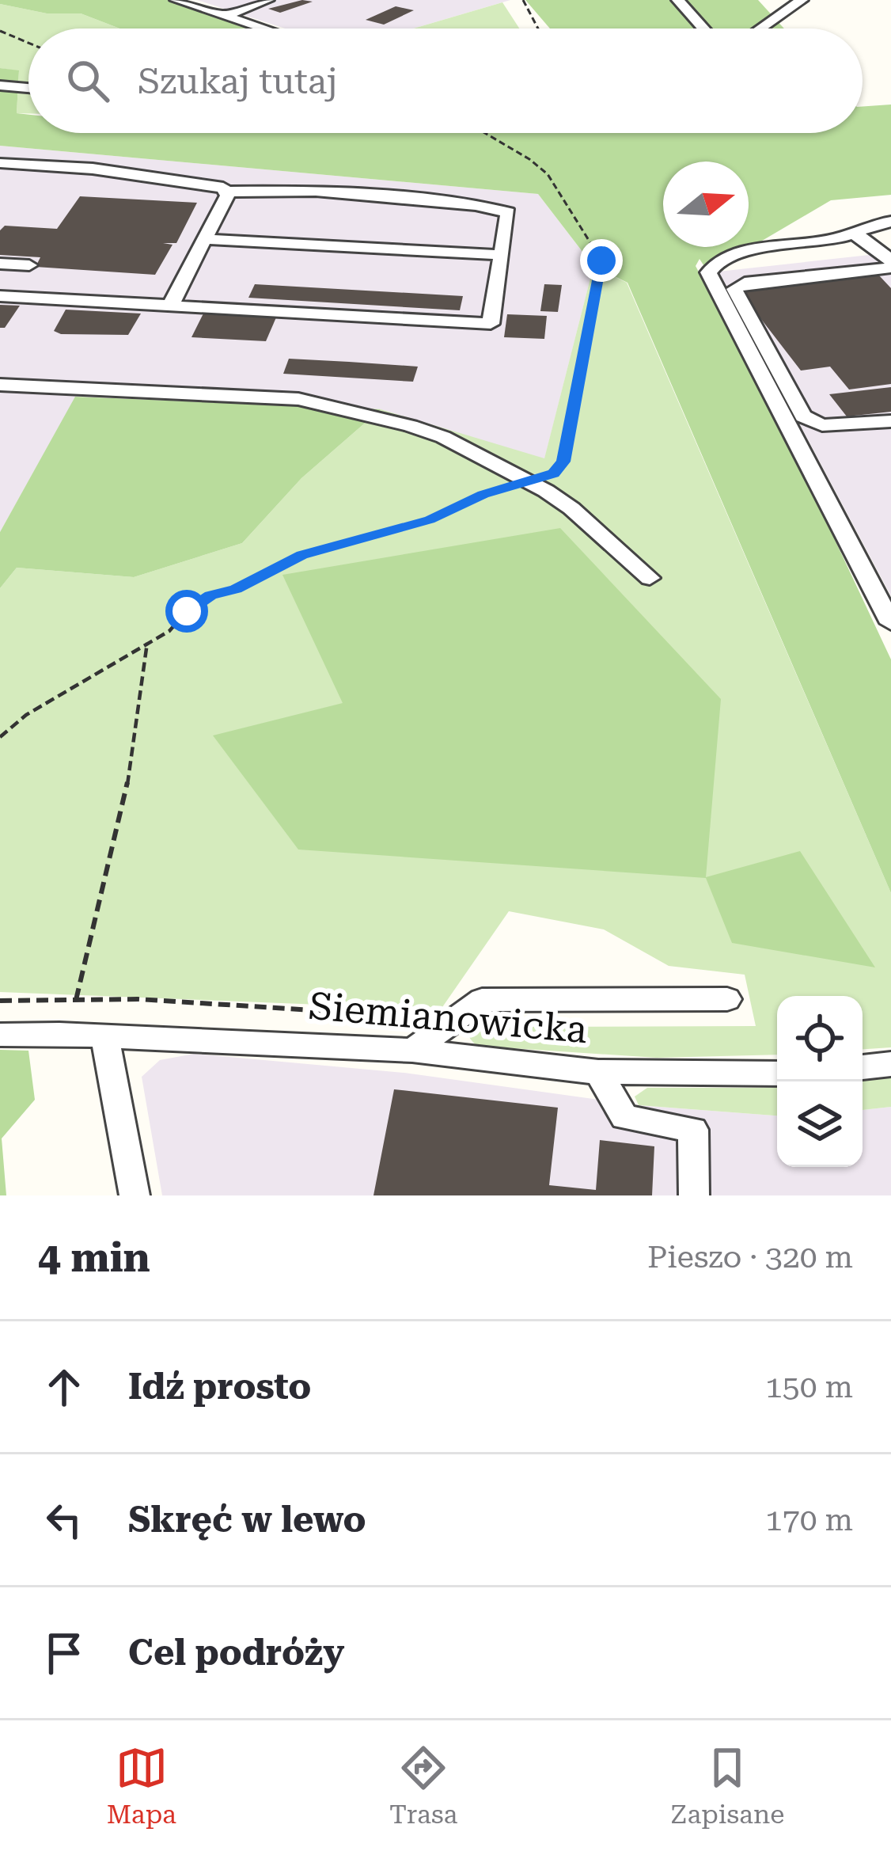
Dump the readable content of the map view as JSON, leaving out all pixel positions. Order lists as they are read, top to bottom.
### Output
{
  "streets": {
    "street": ["Siemianowicka"]
  },
  "north": "right",
  "page": {
    "search": "Szukaj tutaj",
    "heading": ["4 min", "Pieszo · 320 m"],
    "list": [
      ["Idź prosto", "150 m"],
      ["Skręć w lewo", "170 m"],
      "Cel podróży"
    ],
    "nav": ["Mapa", "Trasa", "Zapisane"]
  }
}
